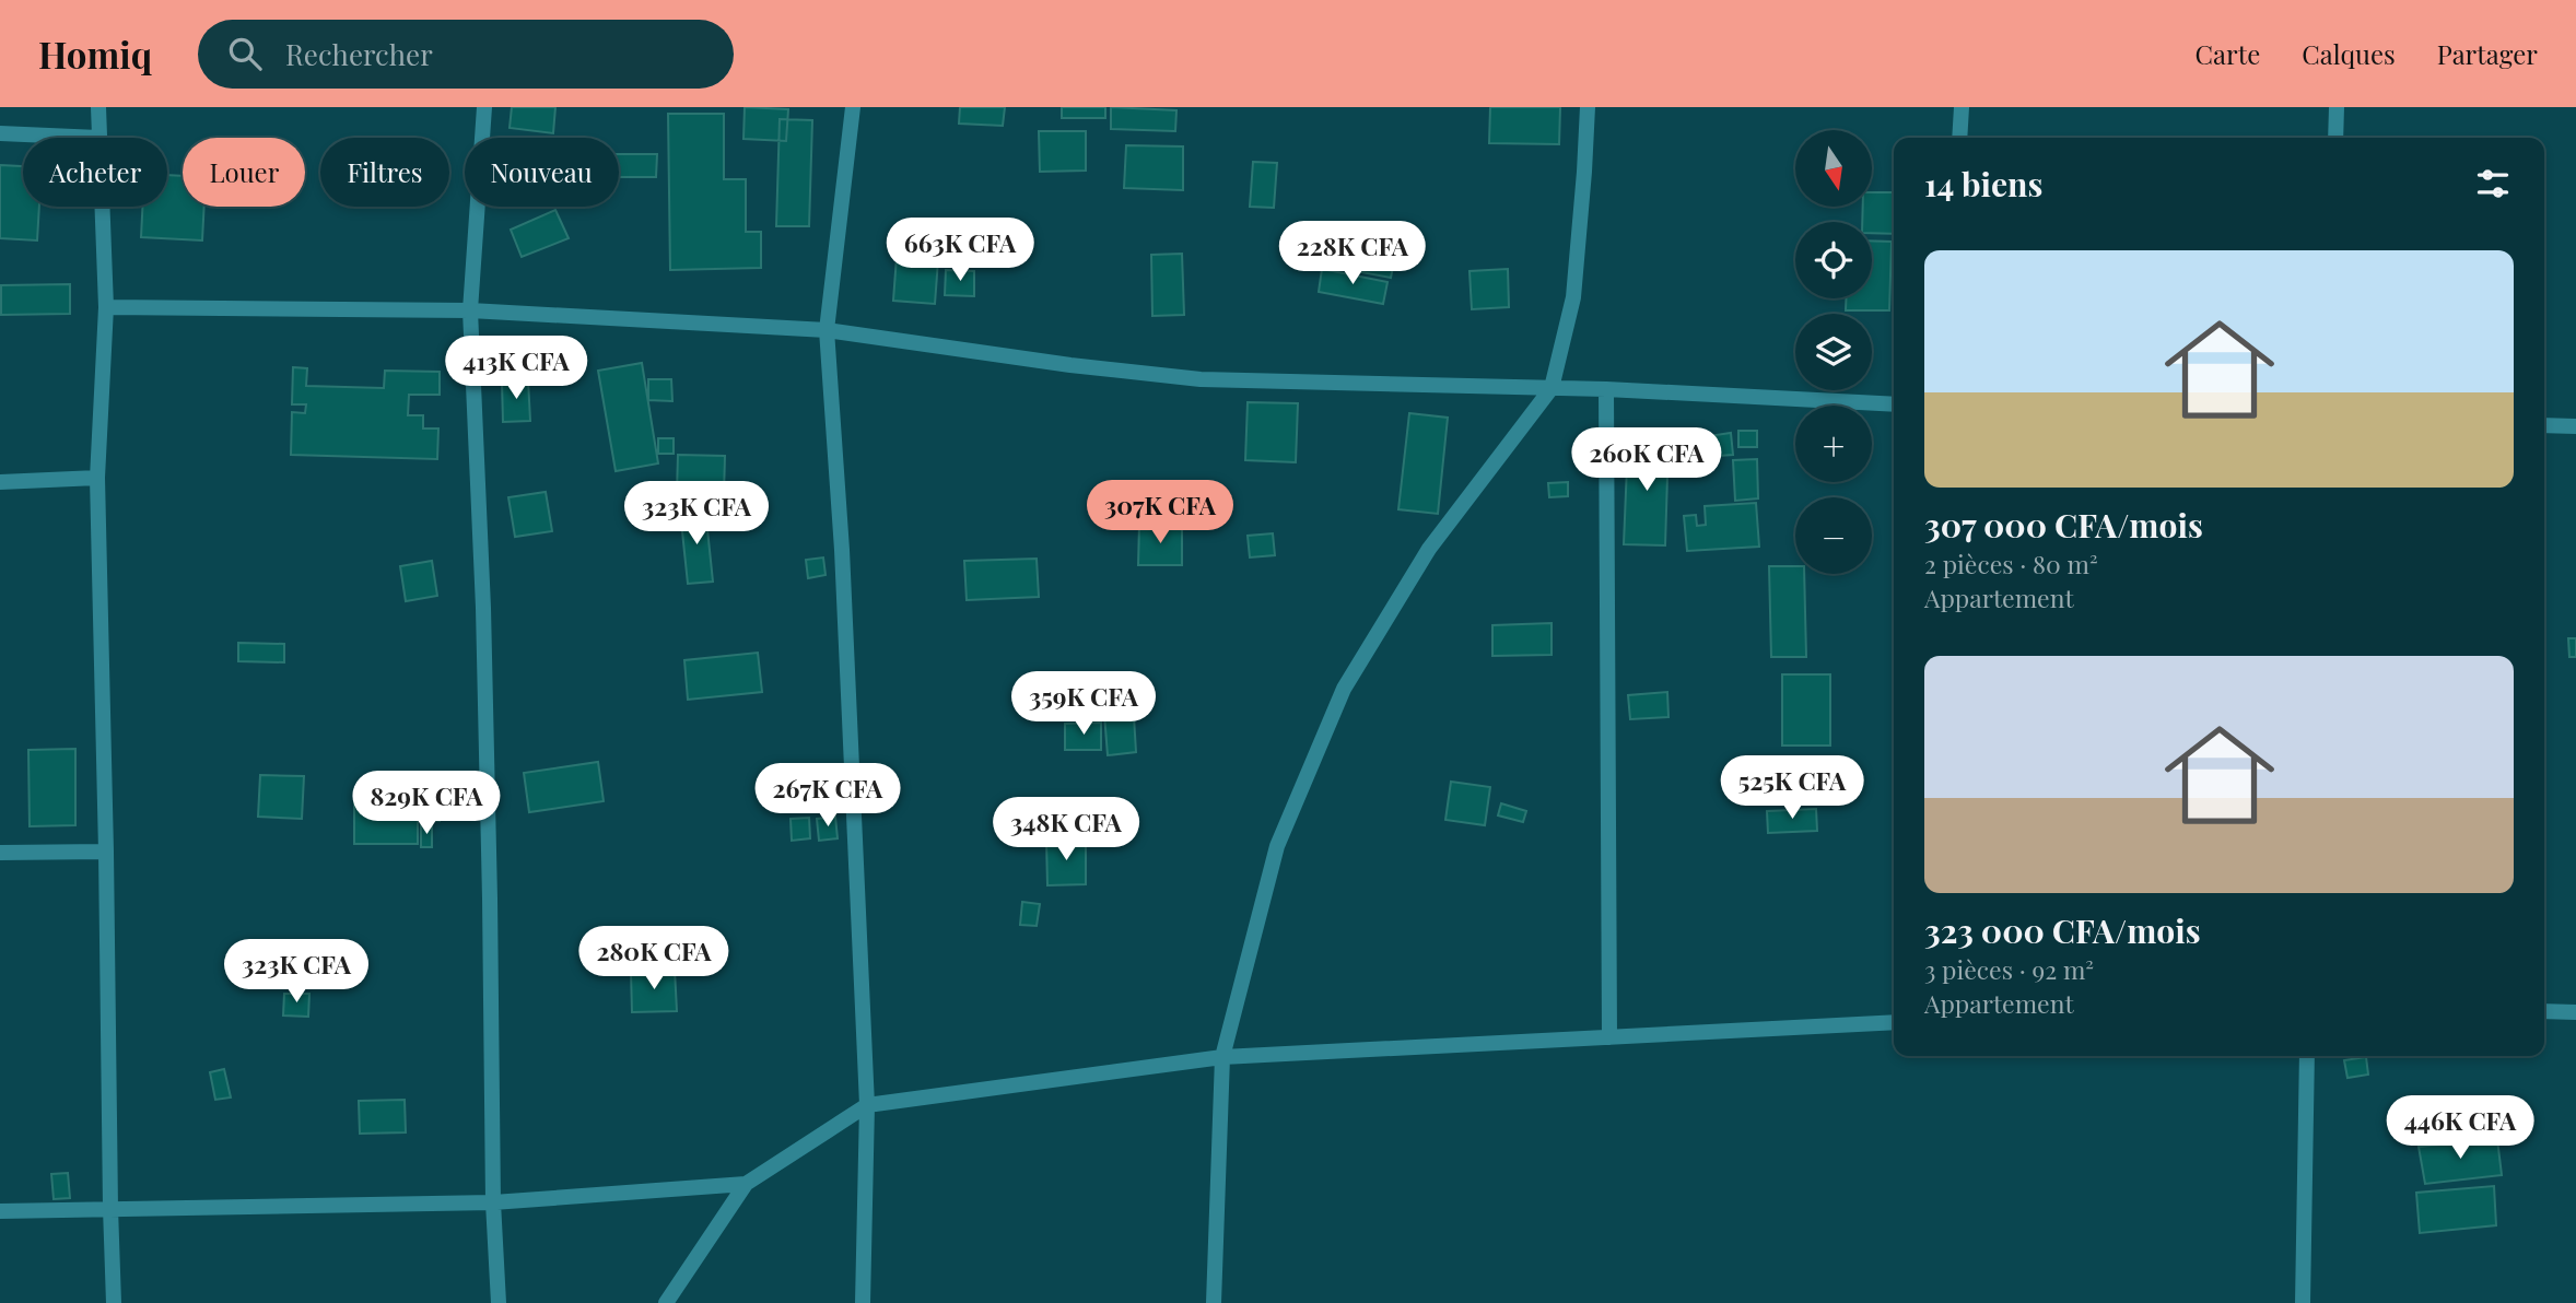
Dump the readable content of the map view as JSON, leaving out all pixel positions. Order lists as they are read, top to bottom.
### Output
{
  "north": "bottom",
  "page": {
    "header": "Homiq",
    "search": "Rechercher",
    "nav": ["Carte", "Calques", "Partager"],
    "map_buttons": ["+", "−"],
    "chip": [
      "Acheter",
      "Louer",
      "Filtres",
      "Nouveau"
    ],
    "heading": "14 biens",
    "price": [
      "663K CFA",
      "228K CFA",
      "413K CFA",
      "260K CFA",
      "307K CFA",
      "323K CFA",
      "359K CFA",
      "525K CFA",
      "267K CFA",
      "829K CFA",
      "348K CFA",
      "280K CFA",
      "323K CFA",
      "446K CFA"
    ],
    "list": [
      {
        "name": "307 000 CFA/mois",
        "note": "2 pièces · 80 m² · Appartement"
      },
      {
        "name": "323 000 CFA/mois",
        "note": "3 pièces · 92 m² · Appartement"
      }
    ]
  }
}
